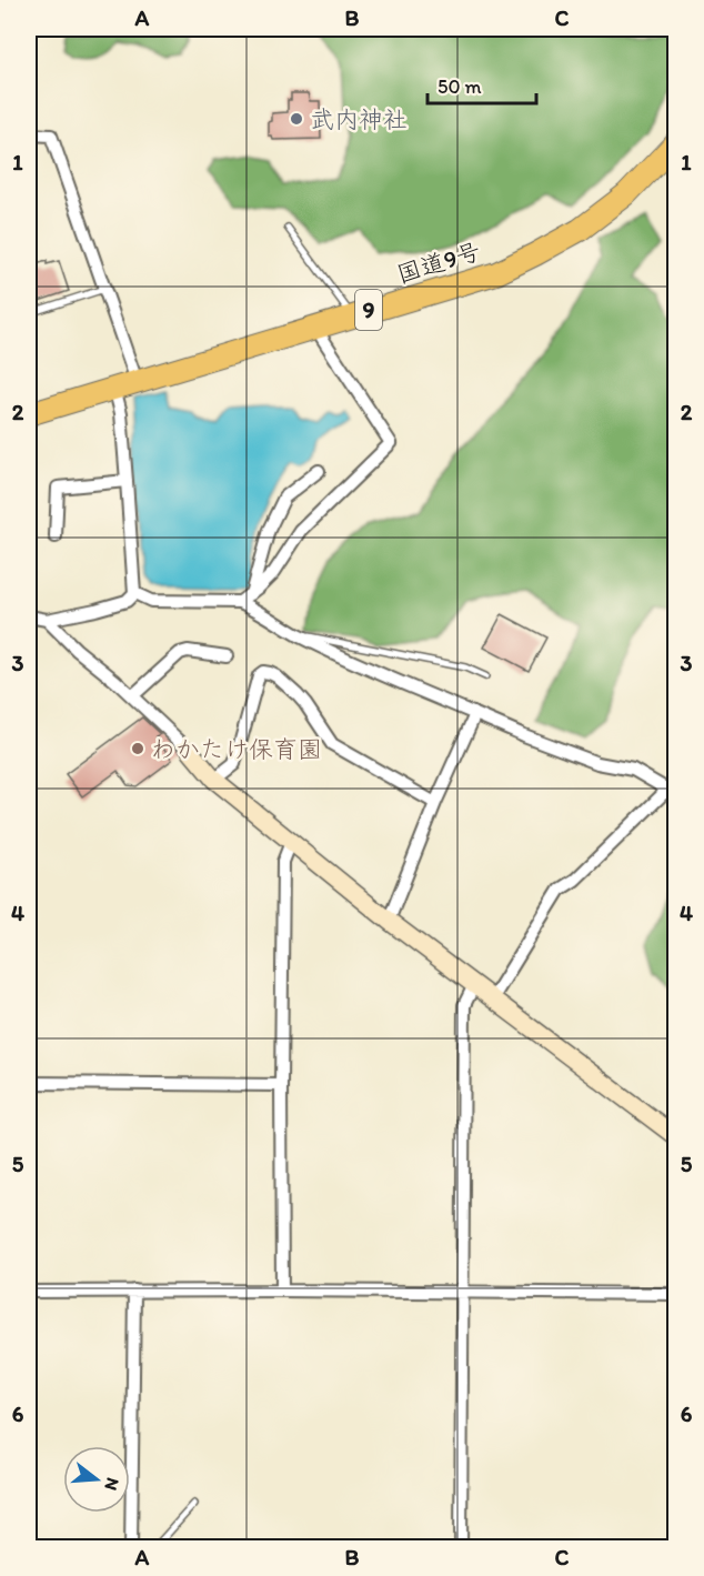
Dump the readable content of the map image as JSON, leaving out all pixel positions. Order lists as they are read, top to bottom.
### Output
{
  "streets": {
    "highway": ["国道9号", "9"]
  },
  "places": ["武内神社", "わかたけ保育園"],
  "scale_bar": "50 m",
  "north": "right",
  "grid": {
    "columns": ["A", "B", "C"],
    "rows": [
      "1",
      "2",
      "3",
      "4",
      "5",
      "6"
    ]
  }
}
